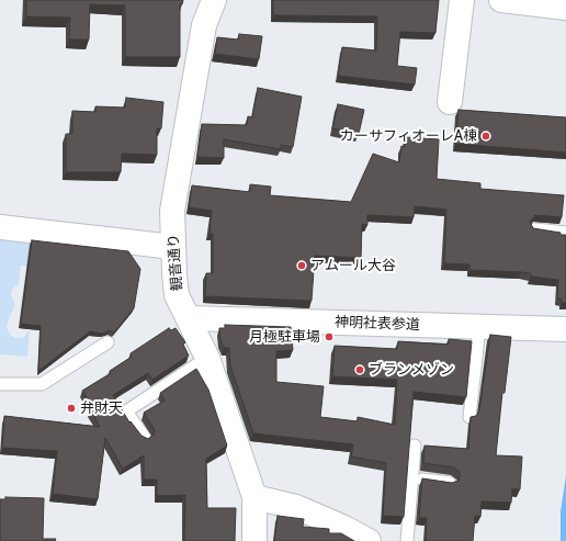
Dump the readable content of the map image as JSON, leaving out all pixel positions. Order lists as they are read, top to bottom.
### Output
{
  "streets": {
    "street": ["観音通り", "神明社表参道"]
  },
  "crossings": [
    ["観音通り", "神明社表参道"]
  ],
  "places": [
    "カーサフィオーレA棟",
    "アムール大谷",
    "月極駐車場",
    "ブランメゾン",
    "弁財天"
  ]
}
